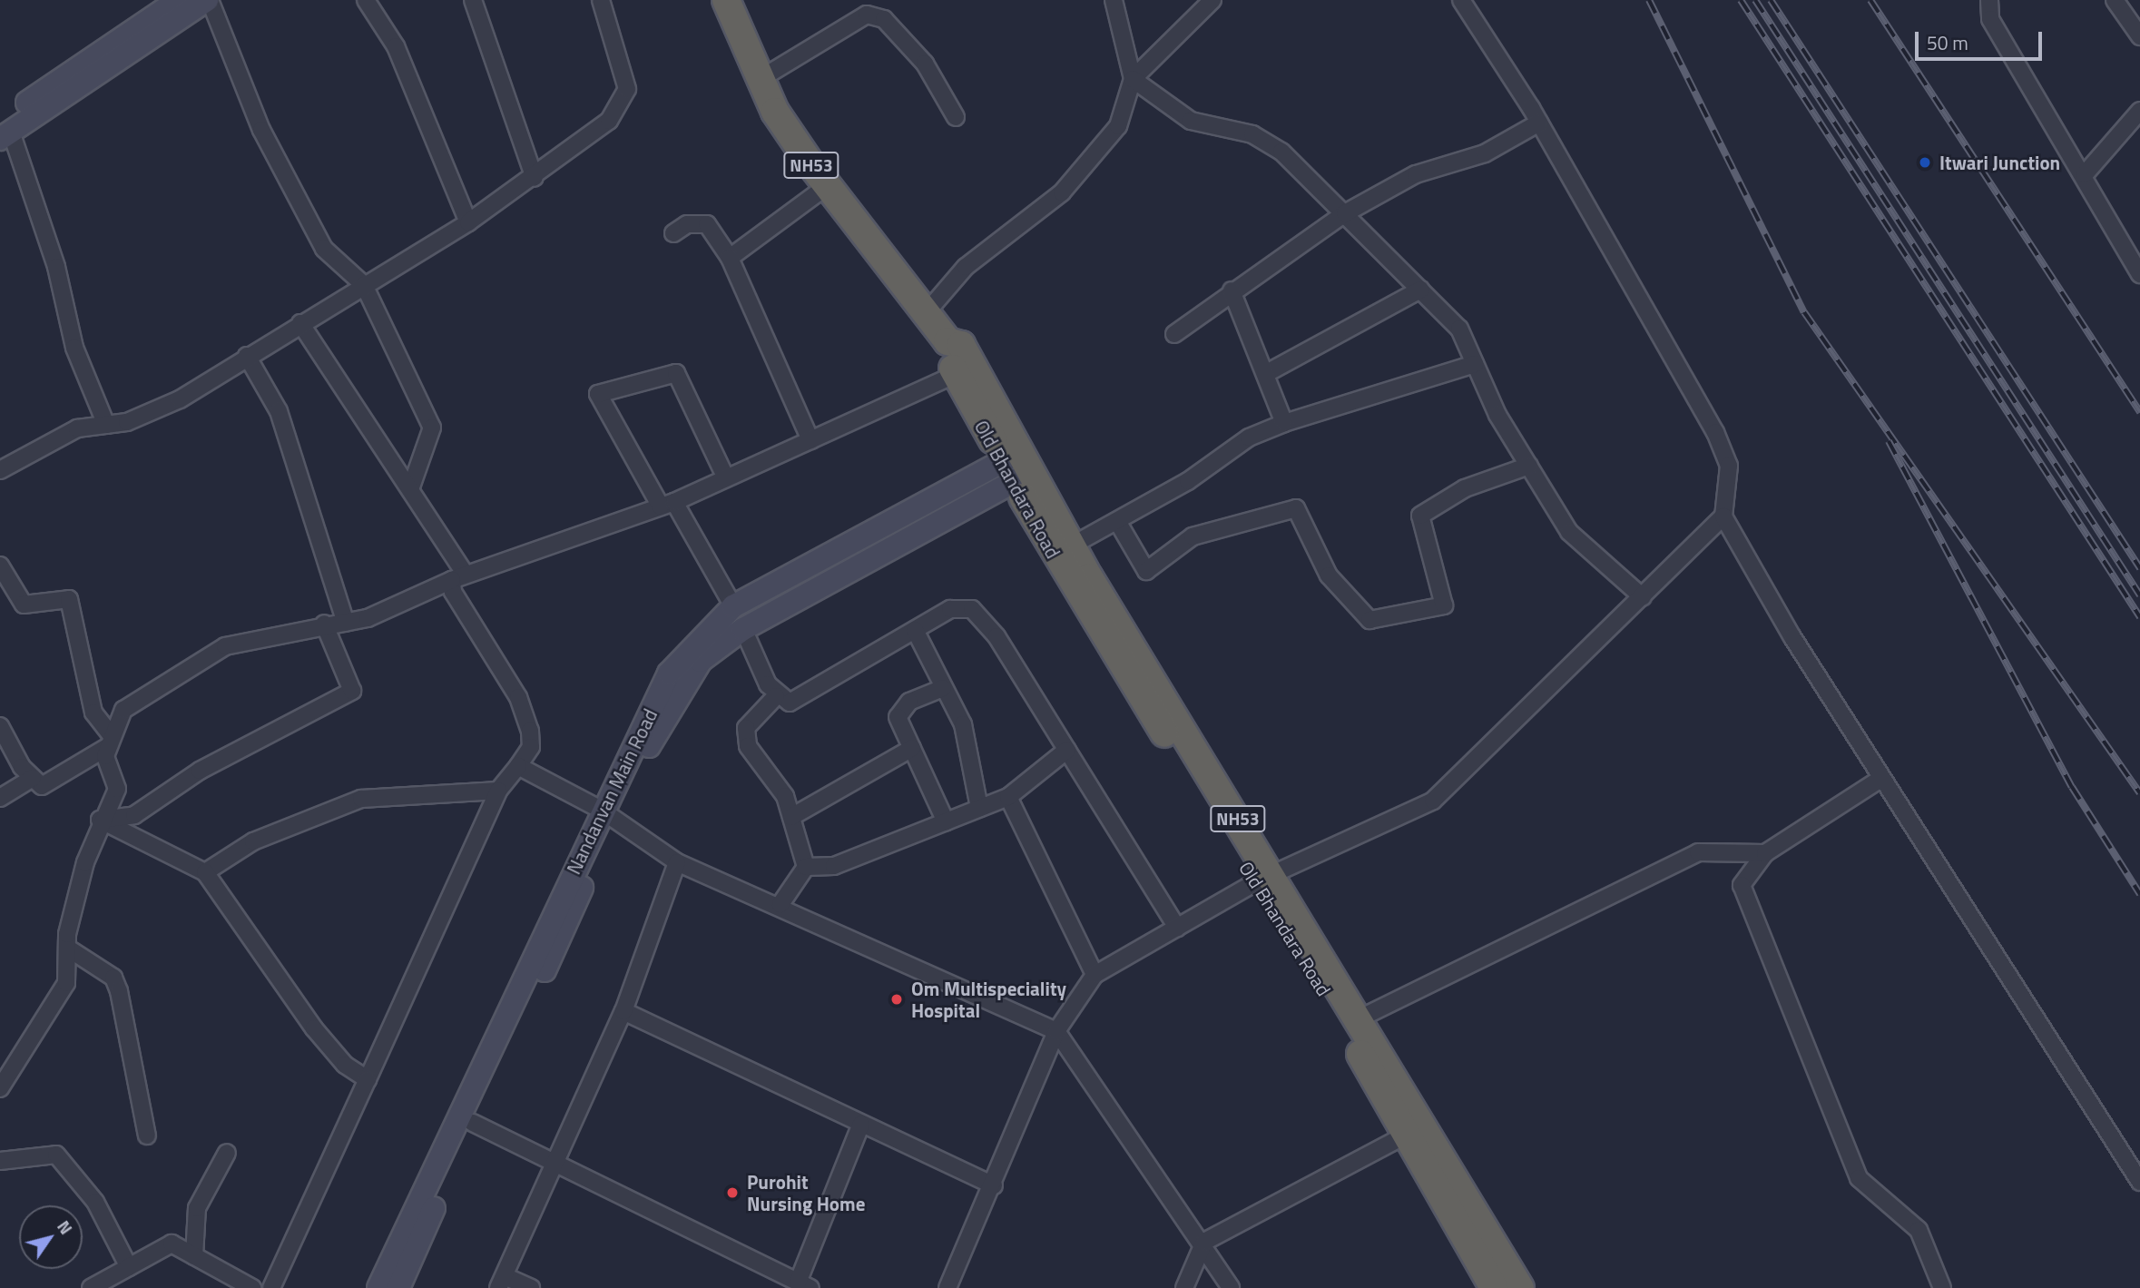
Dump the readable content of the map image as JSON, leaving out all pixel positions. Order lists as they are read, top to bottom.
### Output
{
  "streets": {
    "highway": ["NH53", "Old Bhandara Road"],
    "main road": ["Nandanvan Main Road"]
  },
  "crossings": [
    ["NH53", "Old Bhandara Road"],
    ["NH53", "Nandanvan Main Road"],
    ["Old Bhandara Road", "Nandanvan Main Road"]
  ],
  "places": ["Itwari Junction", "Om Multispeciality Hospital", "Purohit Nursing Home"],
  "scale_bar": "50 m",
  "north": "top right"
}
